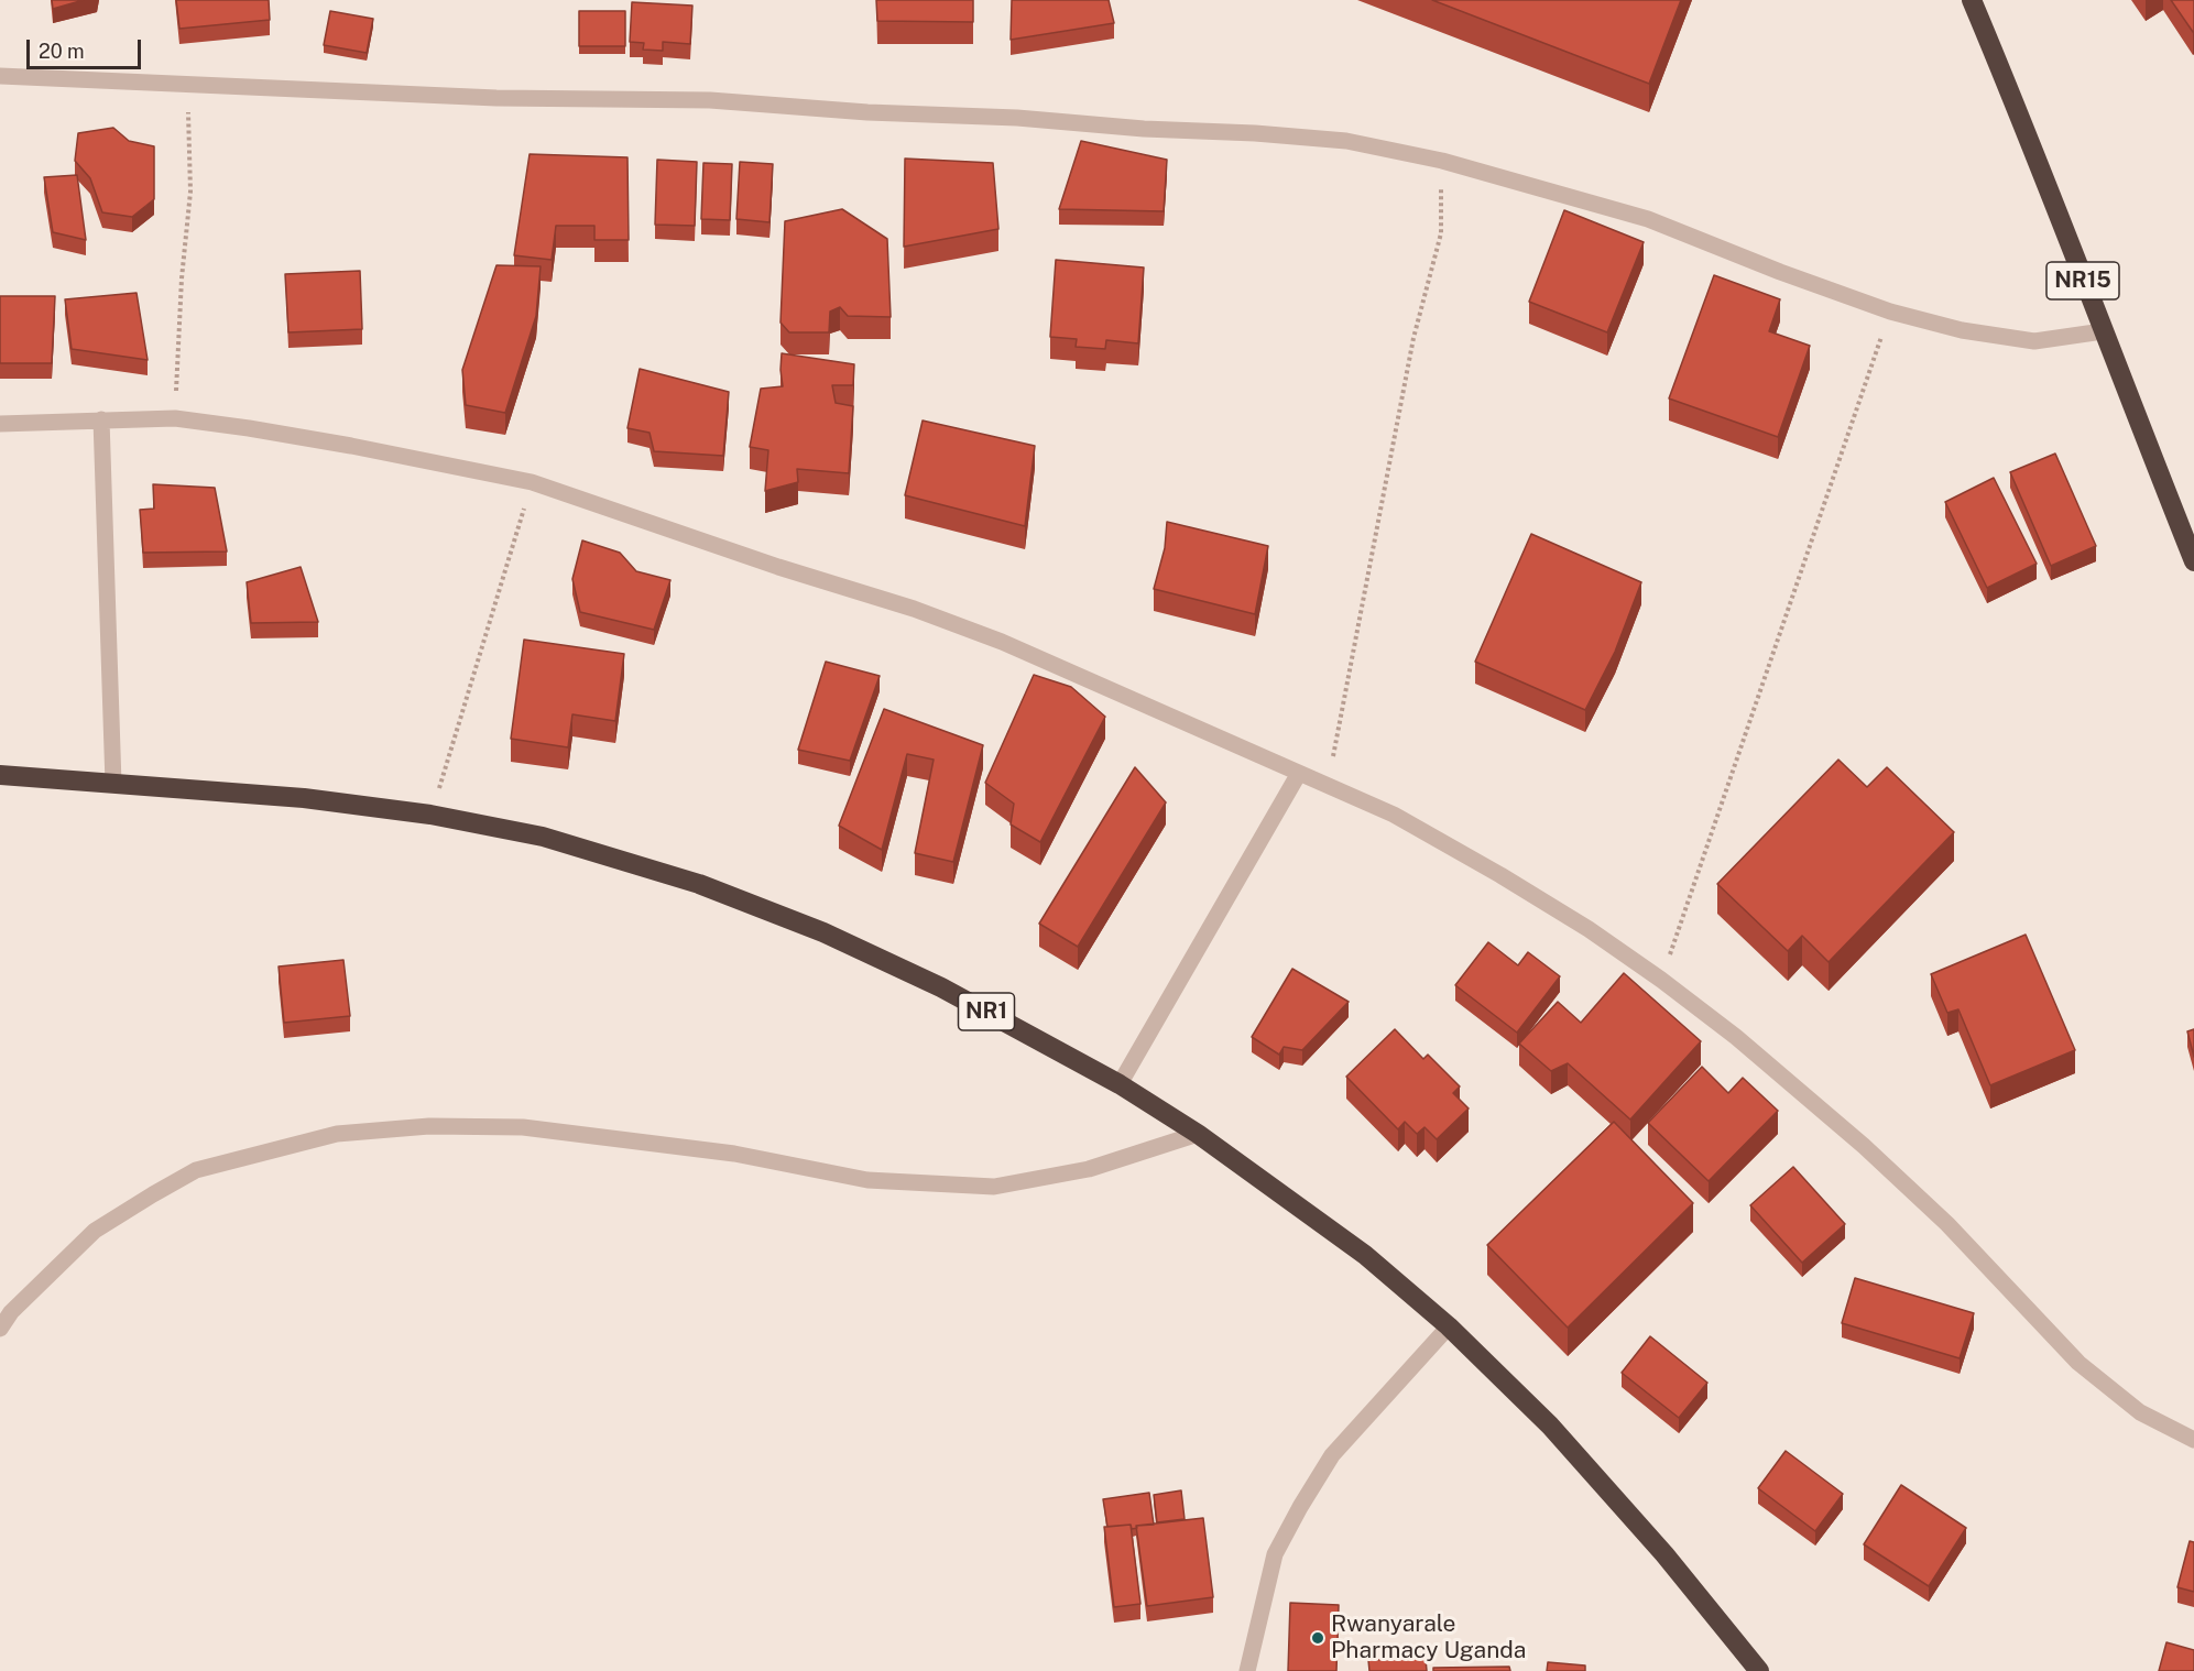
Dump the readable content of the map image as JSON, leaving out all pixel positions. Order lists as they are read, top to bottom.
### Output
{
  "streets": {
    "highway": ["NR15", "NR1"]
  },
  "places": ["Rwanyarale Pharmacy Uganda"],
  "scale_bar": "20 m"
}
